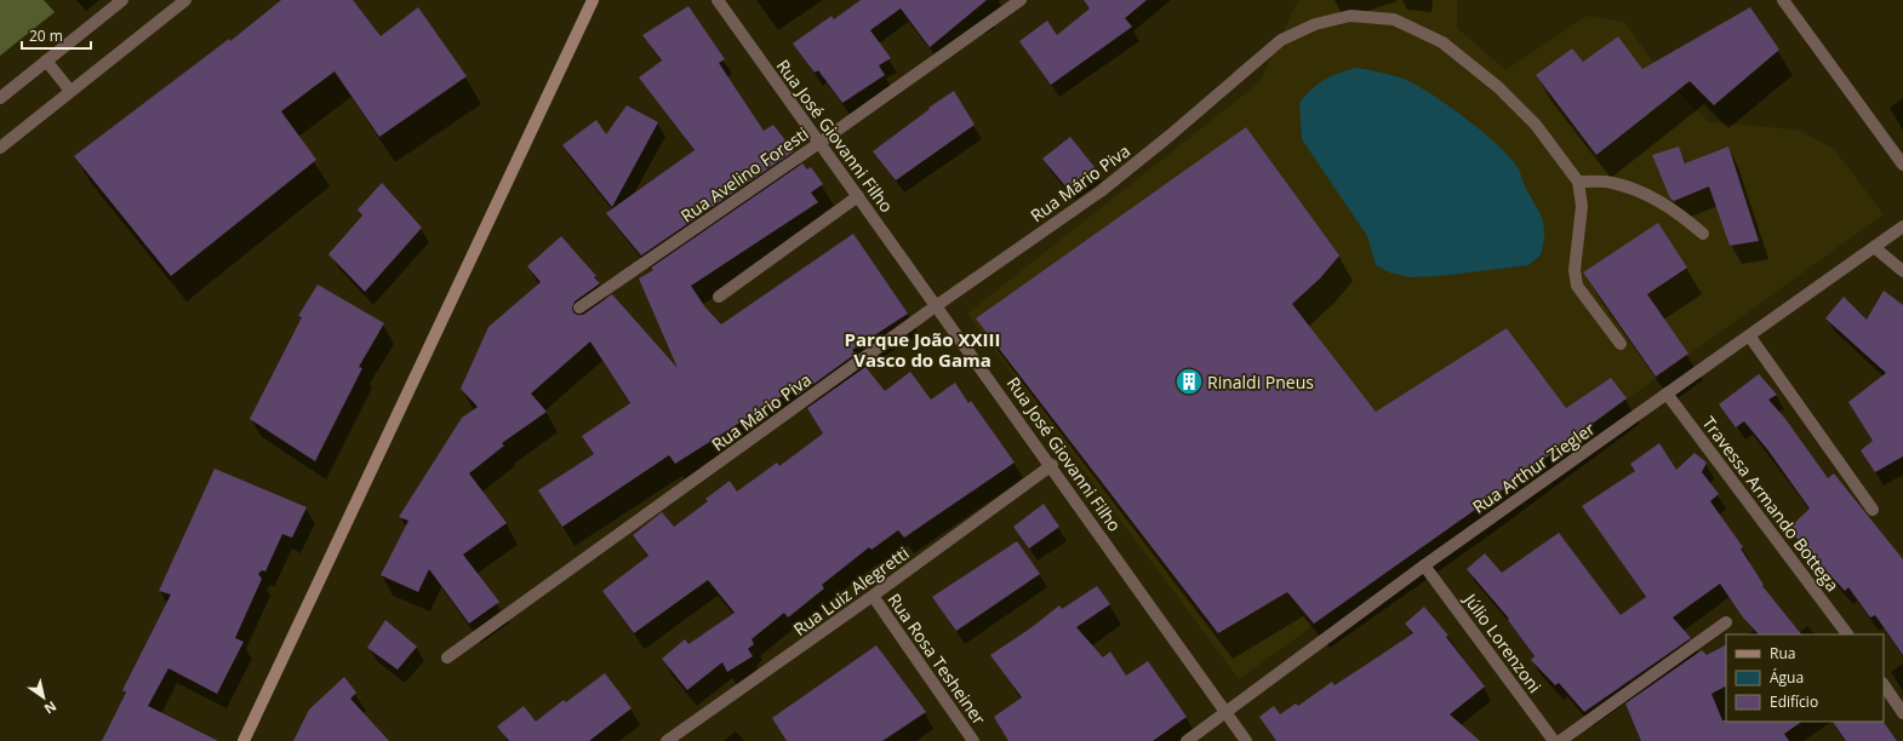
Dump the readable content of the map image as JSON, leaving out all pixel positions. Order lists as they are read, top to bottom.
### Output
{
  "streets": {
    "street": [
      "Rua José Giovanni Filho",
      "Rua Avelino Foresti",
      "Rua Mário Piva",
      "Rua Arthur Ziegler",
      "Travessa Armando Bottega",
      "Rua Luiz Alegretti",
      "Júlio Lorenzoni",
      "Rua Rosa Tesheiner"
    ]
  },
  "crossings": [
    ["Rua José Giovanni Filho", "Rua Avelino Foresti"],
    ["Rua José Giovanni Filho", "Rua Mário Piva"],
    ["Rua José Giovanni Filho", "Rua Arthur Ziegler"],
    ["Rua José Giovanni Filho", "Rua Luiz Alegretti"],
    ["Rua Arthur Ziegler", "Travessa Armando Bottega"],
    ["Rua Arthur Ziegler", "Júlio Lorenzoni"],
    ["Rua Luiz Alegretti", "Rua Rosa Tesheiner"]
  ],
  "districts": ["Parque João XXIII Vasco do Gama"],
  "places": {
    "building": ["Rinaldi Pneus"]
  },
  "legend": ["Rua", "Água", "Edifício"],
  "scale_bar": "20 m",
  "north": "bottom right"
}
